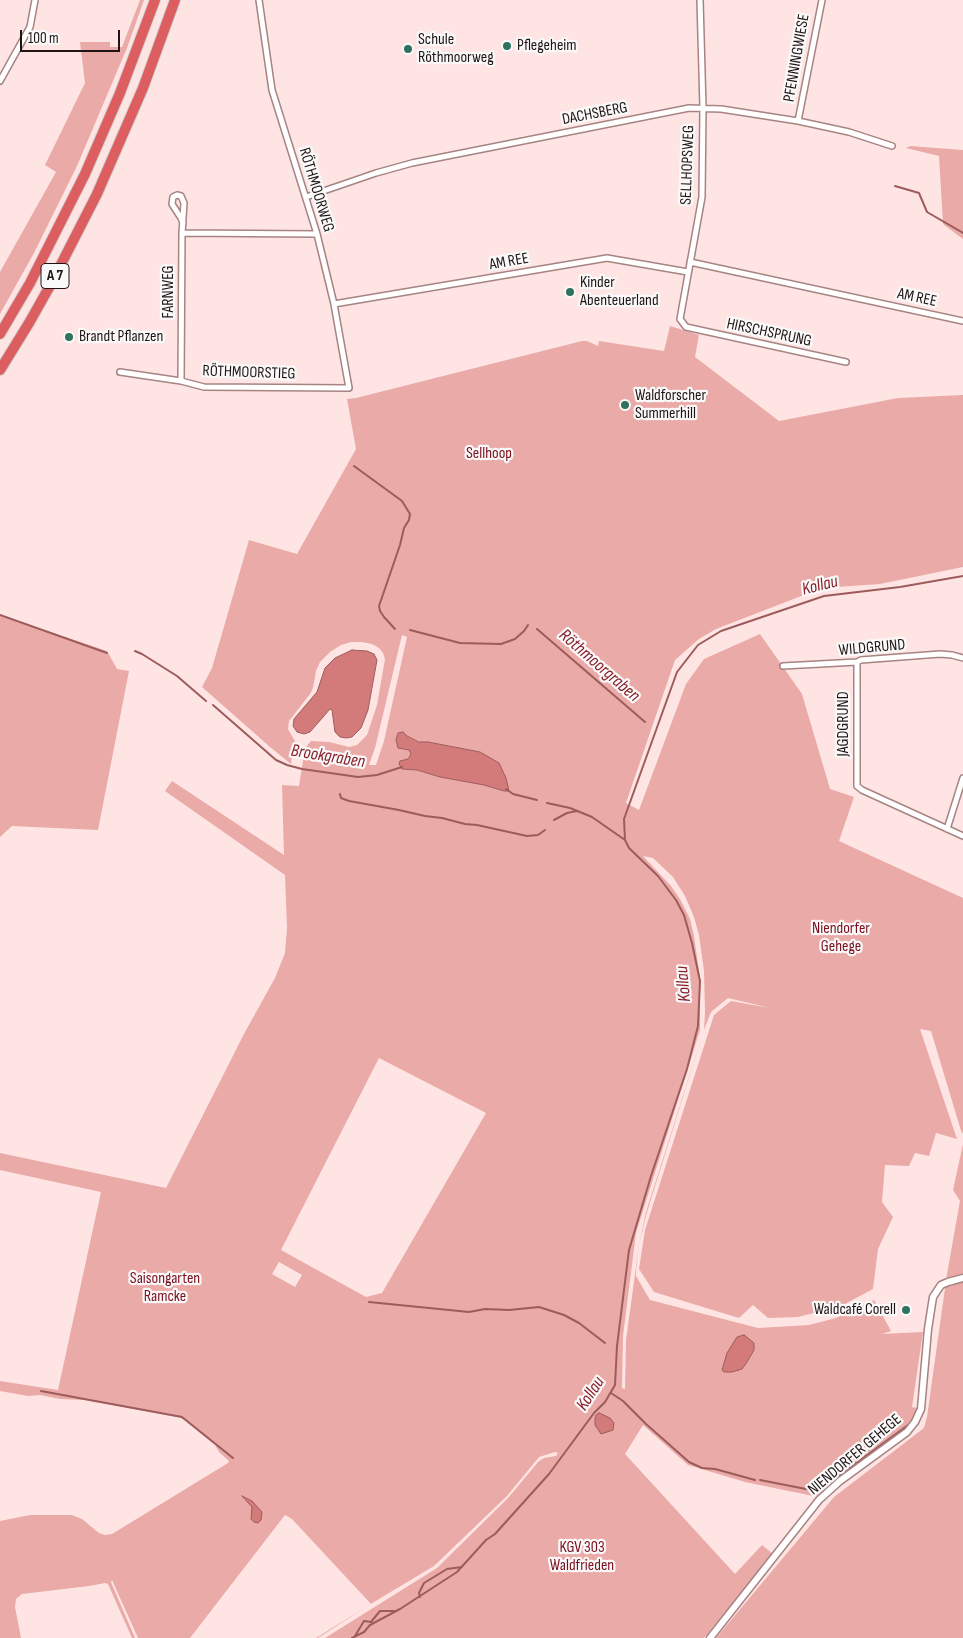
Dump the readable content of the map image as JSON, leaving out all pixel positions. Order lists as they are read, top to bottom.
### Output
{
  "streets": {
    "highway": ["A 7"],
    "street": [
      "PFENNINGWIESE",
      "DACHSBERG",
      "SELLHOPSWEG",
      "RÖTHMOORWEG",
      "AM REE",
      "FARNWEG",
      "HIRSCHSPRUNG",
      "RÖTHMOORSTIEG",
      "WILDGRUND",
      "JAGDGRUND",
      "NIENDORFER GEHEGE"
    ]
  },
  "crossings": [
    ["PFENNINGWIESE", "DACHSBERG"],
    ["DACHSBERG", "SELLHOPSWEG"],
    ["DACHSBERG", "RÖTHMOORWEG"],
    ["SELLHOPSWEG", "AM REE"],
    ["SELLHOPSWEG", "HIRSCHSPRUNG"],
    ["RÖTHMOORWEG", "AM REE"],
    ["RÖTHMOORWEG", "RÖTHMOORSTIEG"],
    ["FARNWEG", "RÖTHMOORSTIEG"],
    ["WILDGRUND", "JAGDGRUND"]
  ],
  "water": ["Kollau", "Röthmoorgraben", "Brookgraben"],
  "parks": [
    "Sellhoop",
    "Niendorfer Gehege",
    "Saisongarten Ramcke",
    "KGV 303 Waldfrieden"
  ],
  "places": [
    "Pflegeheim",
    "Schule Röthmoorweg",
    "Kinder Abenteuerland",
    "Brandt Pflanzen",
    "Waldforscher Summerhill",
    "Waldcafé Corell"
  ],
  "scale_bar": "100 m"
}
